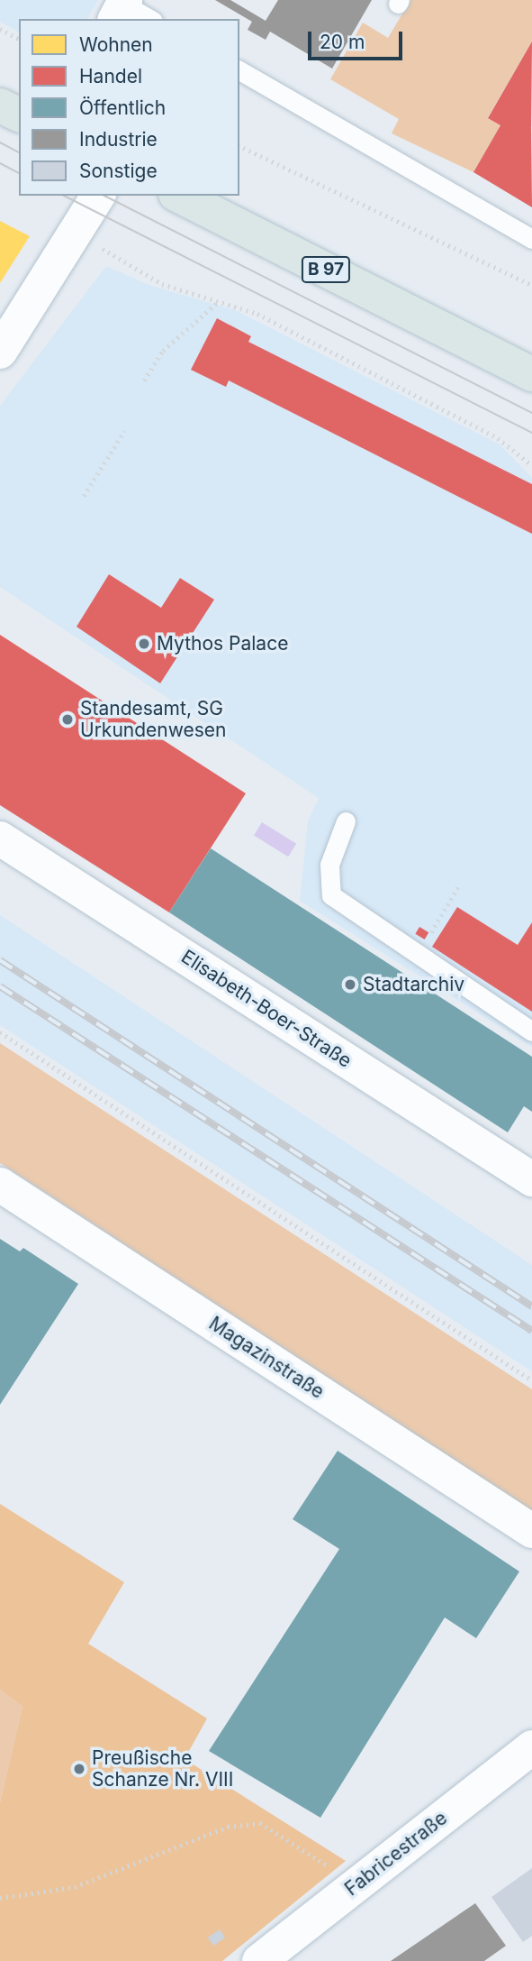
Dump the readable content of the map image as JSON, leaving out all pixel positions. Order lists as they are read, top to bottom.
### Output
{
  "streets": {
    "main road": ["B 97"],
    "street": ["Elisabeth-Boer-Straße", "Magazinstraße", "Fabricestraße"]
  },
  "places": [
    "Mythos Palace",
    "Standesamt, SG Urkundenwesen",
    "Stadtarchiv",
    "Preußische Schanze Nr. VIII"
  ],
  "legend": [
    "Wohnen",
    "Handel",
    "Öffentlich",
    "Industrie",
    "Sonstige"
  ],
  "scale_bar": "20 m"
}
